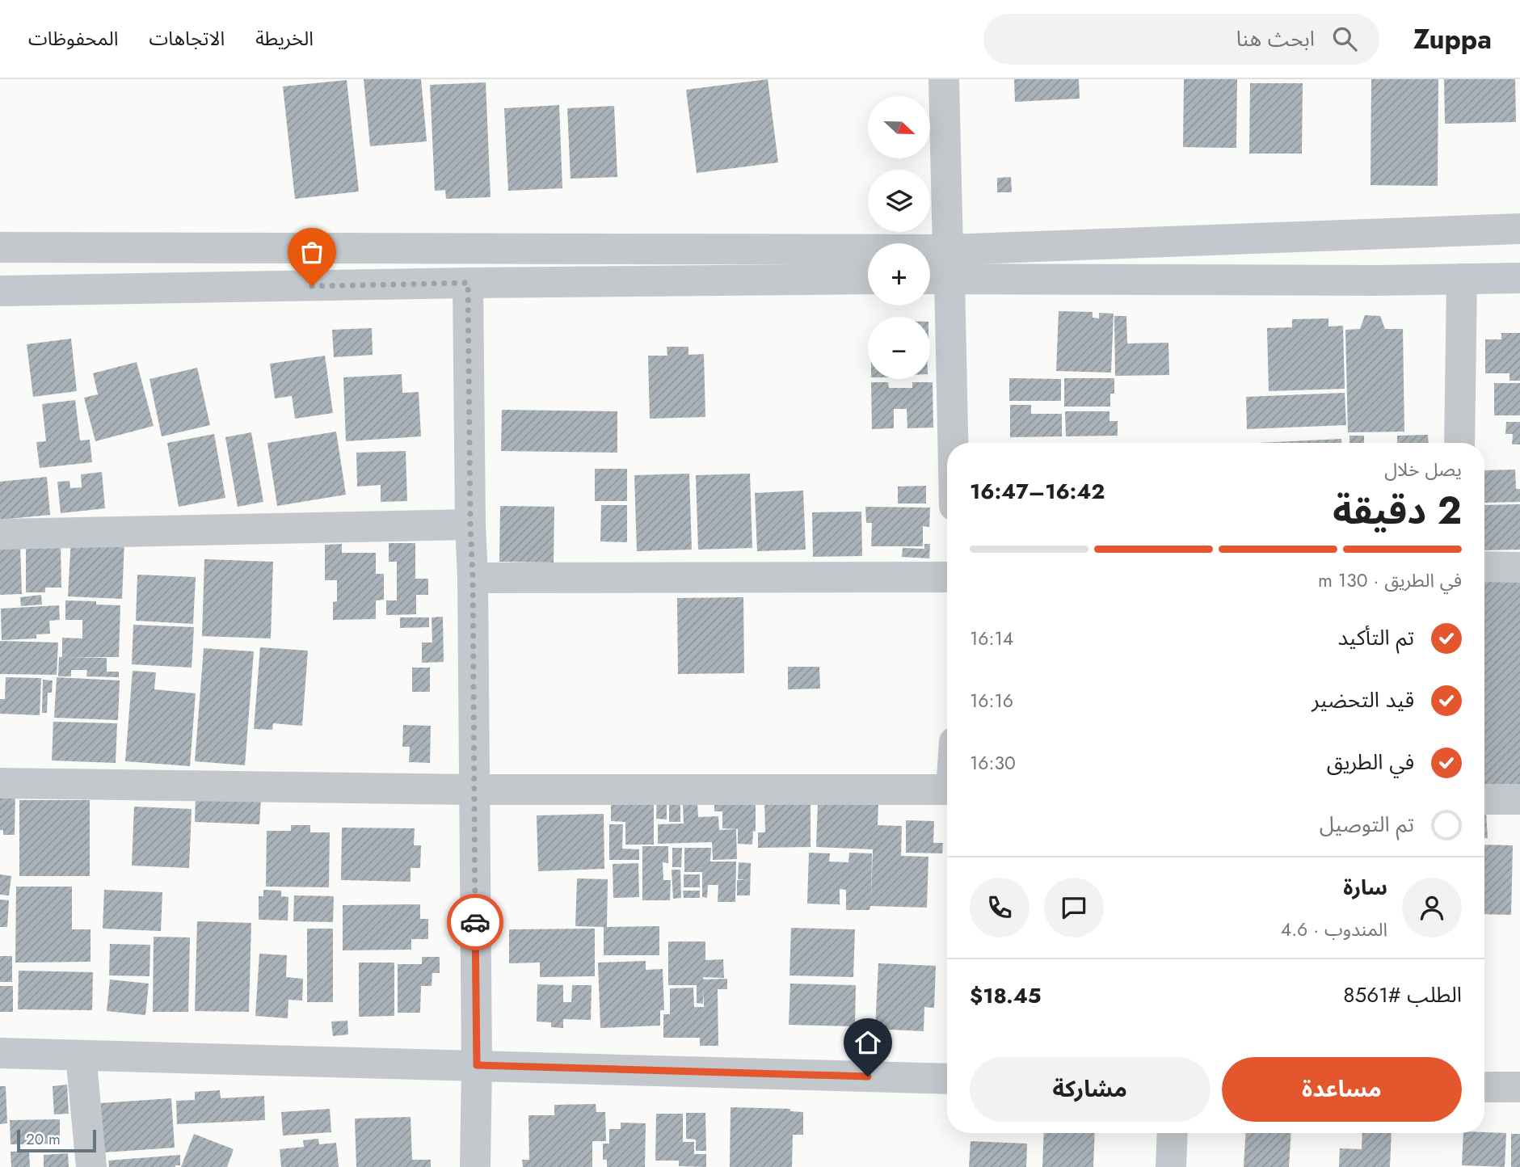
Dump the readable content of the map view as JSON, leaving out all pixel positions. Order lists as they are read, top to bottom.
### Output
{
  "scale_bar": "20 m",
  "north": "right",
  "page": {
    "header": "Zuppa",
    "search": "ابحث هنا",
    "nav": ["الخريطة", "الاتجاهات", "المحفوظات"],
    "map_buttons": ["+", "−"],
    "heading": ["2 دقيقة", "يصل خلال", "16:42–16:47"],
    "panel": [
      "سارة",
      "المندوب · 4.6",
      "الطلب #8561",
      "$18.45"
    ],
    "bar": "في الطريق · 130 m",
    "list": [
      ["تم التأكيد", "16:14"],
      ["قيد التحضير", "16:16"],
      ["في الطريق", "16:30"],
      "تم التوصيل"
    ],
    "buttons": ["مساعدة", "مشاركة"],
    "scale": "20 m"
  }
}
